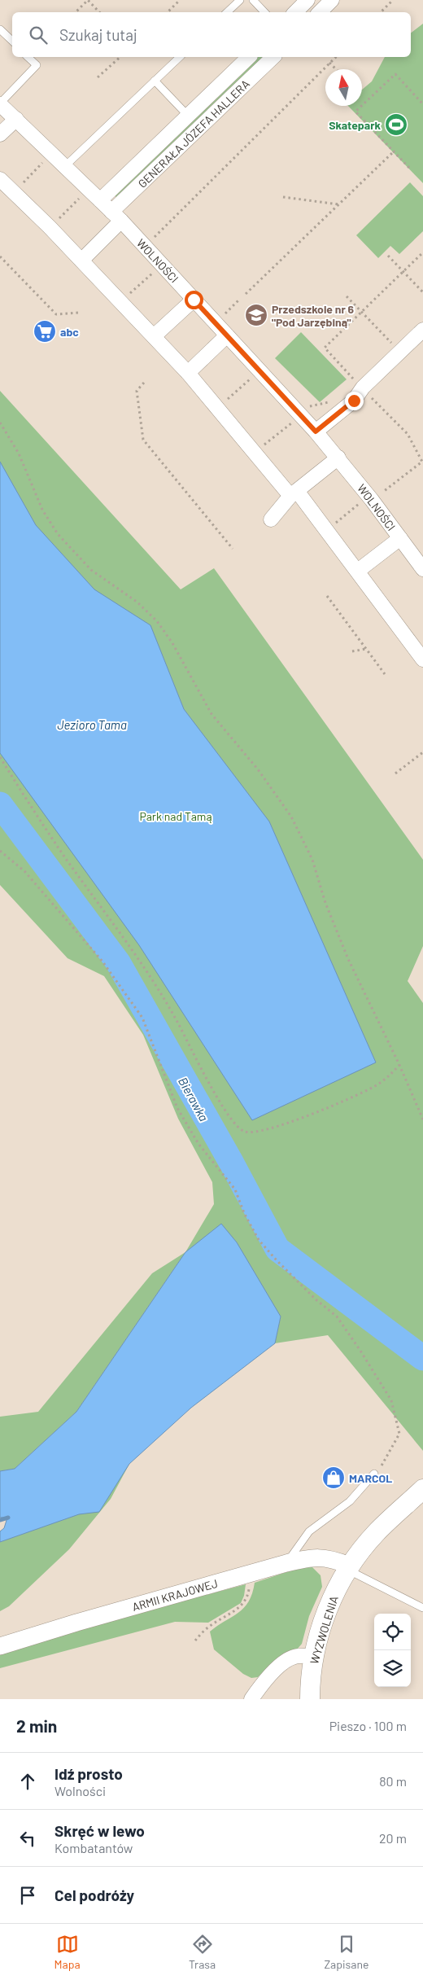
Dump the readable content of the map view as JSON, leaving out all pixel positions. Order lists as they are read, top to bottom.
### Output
{
  "streets": {
    "main road": ["WYZWOLENIA"],
    "street": ["GENERAŁA JÓZEFA HALLERA", "WOLNOŚCI", "ARMII KRAJOWEJ"]
  },
  "crossings": [
    ["GENERAŁA JÓZEFA HALLERA", "WOLNOŚCI"],
    ["ARMII KRAJOWEJ", "WYZWOLENIA"]
  ],
  "water": ["Jezioro Tama", "Bierawka"],
  "parks": ["Park nad Tamą"],
  "places": {
    "sports": ["Skatepark"],
    "school or university": ["Przedszkole nr 6 \"Pod Jarzębiną\""],
    "supermarket": ["abc"],
    "shop": ["MARCOL"]
  },
  "north": "top",
  "page": {
    "search": "Szukaj tutaj",
    "heading": ["2 min", "Pieszo · 100 m"],
    "list": [
      ["Idź prosto", "Wolności", "80 m"],
      ["Skręć w lewo", "Kombatantów", "20 m"],
      "Cel podróży"
    ],
    "nav": ["Mapa", "Trasa", "Zapisane"]
  }
}
